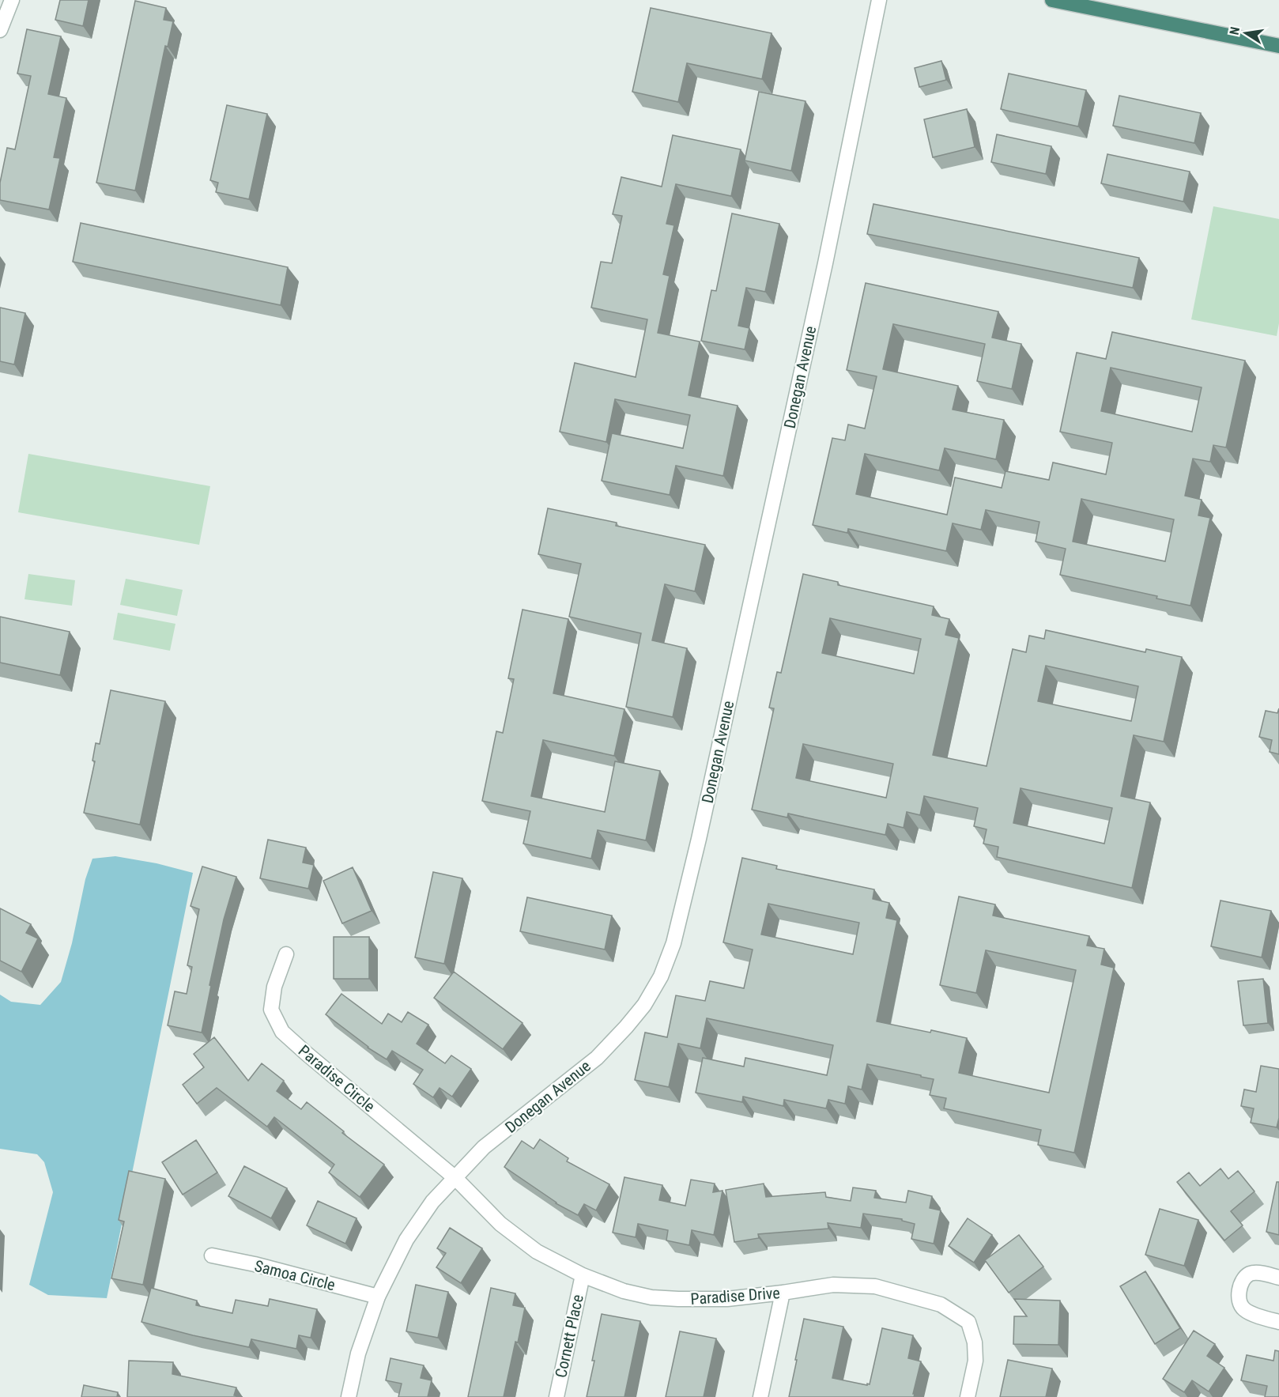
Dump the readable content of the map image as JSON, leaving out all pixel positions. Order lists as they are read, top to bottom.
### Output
{
  "streets": {
    "street": [
      "Donegan Avenue",
      "Paradise Circle",
      "Samoa Circle",
      "Paradise Drive",
      "Cornett Place"
    ]
  },
  "crossings": [
    ["Donegan Avenue", "Paradise Circle"],
    ["Donegan Avenue", "Samoa Circle"],
    ["Donegan Avenue", "Paradise Drive"],
    ["Paradise Circle", "Paradise Drive"],
    ["Paradise Drive", "Cornett Place"]
  ],
  "north": "left"
}
